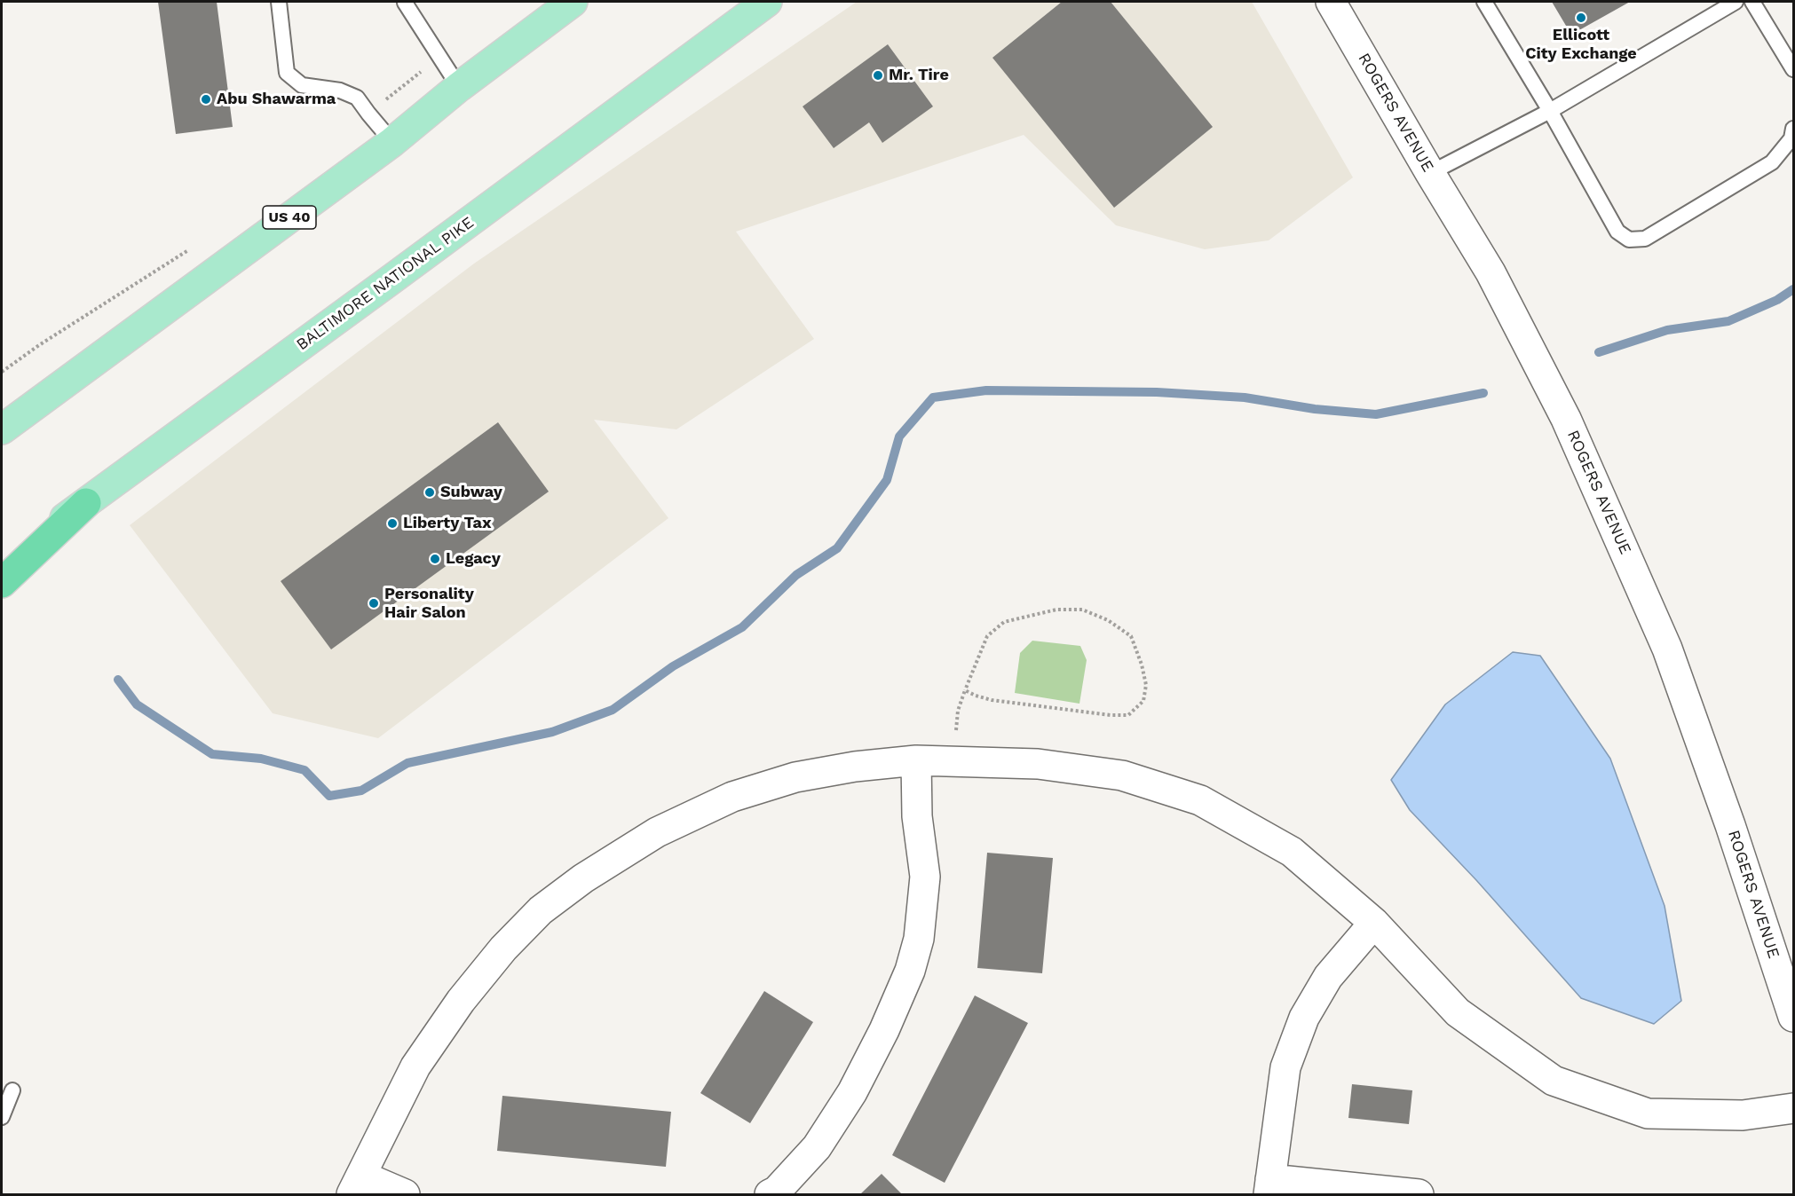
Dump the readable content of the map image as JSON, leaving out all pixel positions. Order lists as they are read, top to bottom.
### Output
{
  "streets": {
    "main road": ["US 40", "BALTIMORE NATIONAL PIKE"],
    "street": ["ROGERS AVENUE"]
  },
  "places": [
    "Ellicott City Exchange",
    "Mr. Tire",
    "Abu Shawarma",
    "Subway",
    "Liberty Tax",
    "Legacy",
    "Personality Hair Salon"
  ]
}
